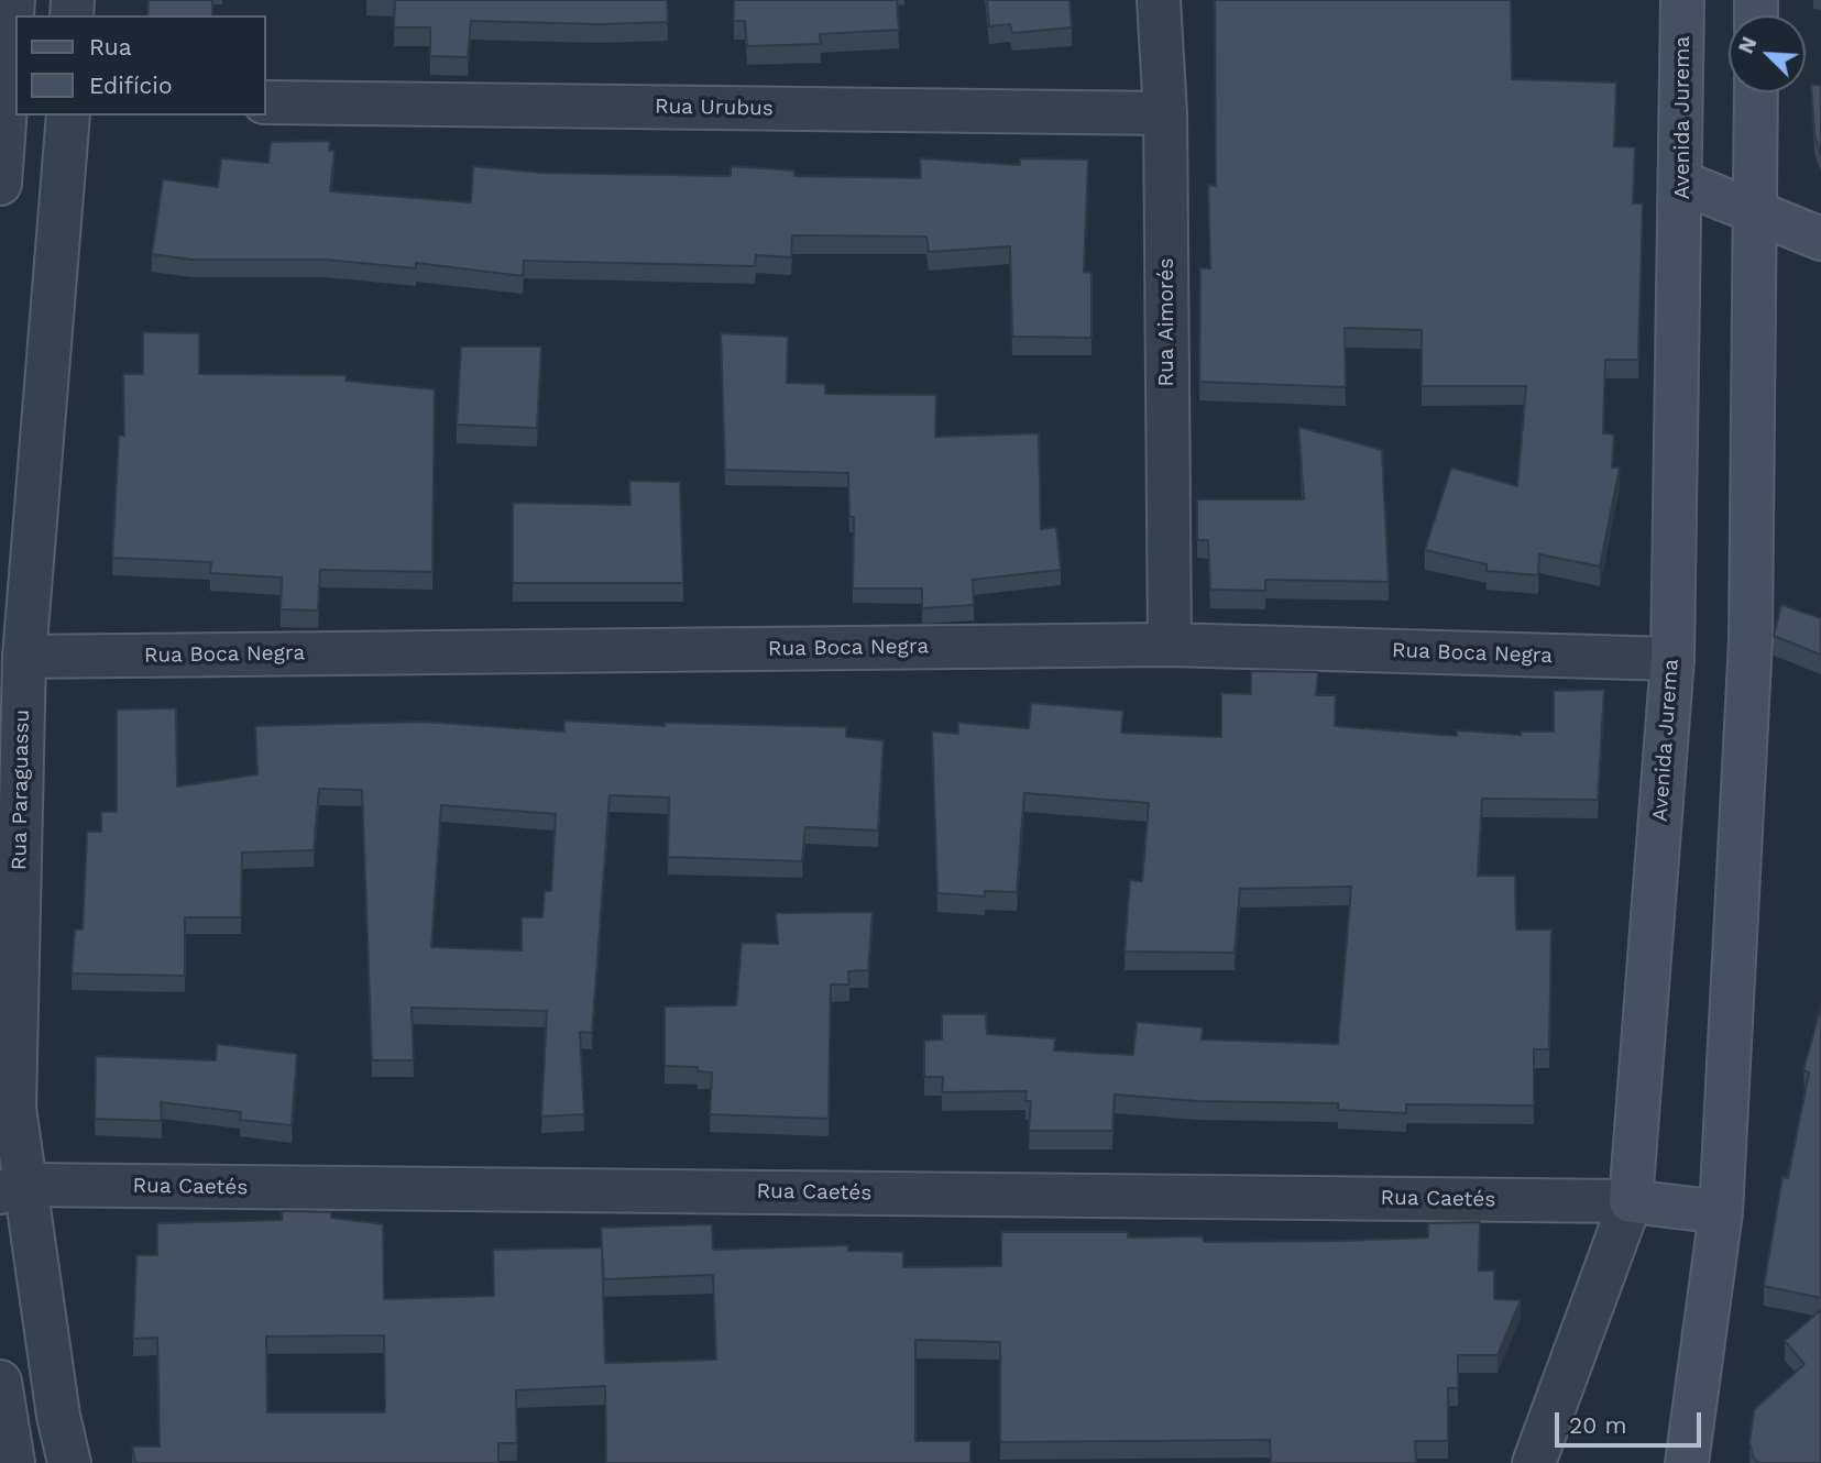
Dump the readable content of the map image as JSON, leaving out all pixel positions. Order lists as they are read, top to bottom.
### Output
{
  "streets": {
    "main road": ["Avenida Jurema"],
    "street": [
      "Rua Urubus",
      "Rua Aimorés",
      "Rua Boca Negra",
      "Rua Paraguassu",
      "Rua Caetés"
    ]
  },
  "crossings": [
    ["Rua Urubus", "Rua Aimorés"],
    ["Avenida Jurema", "Rua Boca Negra"],
    ["Avenida Jurema", "Rua Caetés"],
    ["Rua Aimorés", "Rua Boca Negra"],
    ["Rua Boca Negra", "Rua Paraguassu"],
    ["Rua Paraguassu", "Rua Caetés"]
  ],
  "legend": ["Rua", "Edifício"],
  "scale_bar": "20 m",
  "north": "top left"
}
